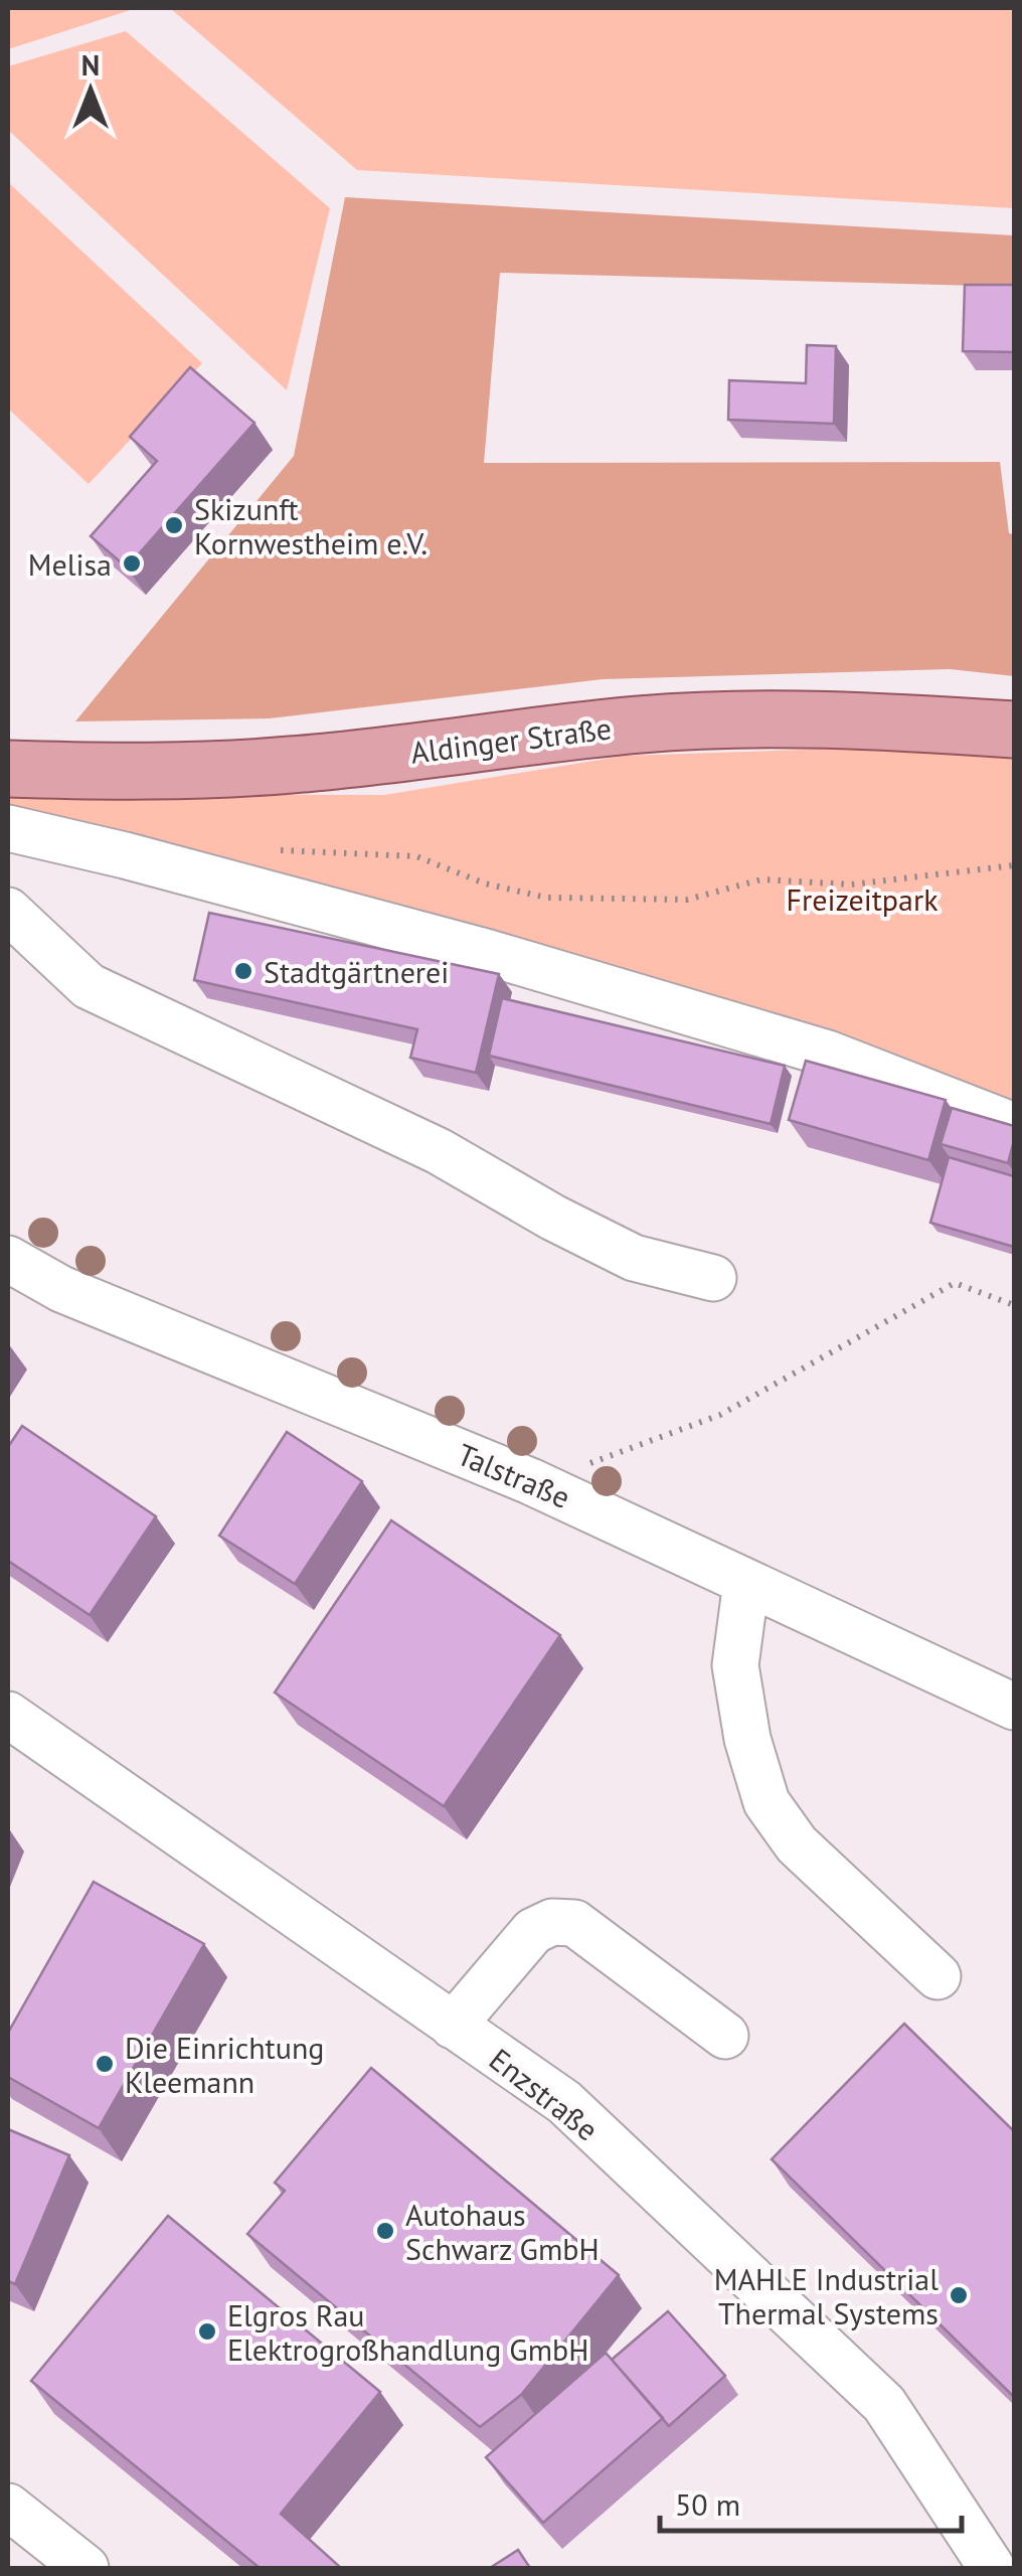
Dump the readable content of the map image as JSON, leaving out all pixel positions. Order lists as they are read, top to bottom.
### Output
{
  "streets": {
    "main road": ["Aldinger Straße"],
    "street": ["Talstraße", "Enzstraße"]
  },
  "parks": ["Freizeitpark"],
  "places": [
    "Skizunft Kornwestheim e.V.",
    "Melisa",
    "Stadtgärtnerei",
    "Die Einrichtung Kleemann",
    "Autohaus Schwarz GmbH",
    "MAHLE Industrial Thermal Systems",
    "Elgros Rau Elektrogroßhandlung GmbH"
  ],
  "scale_bar": "50 m",
  "north": "top"
}
